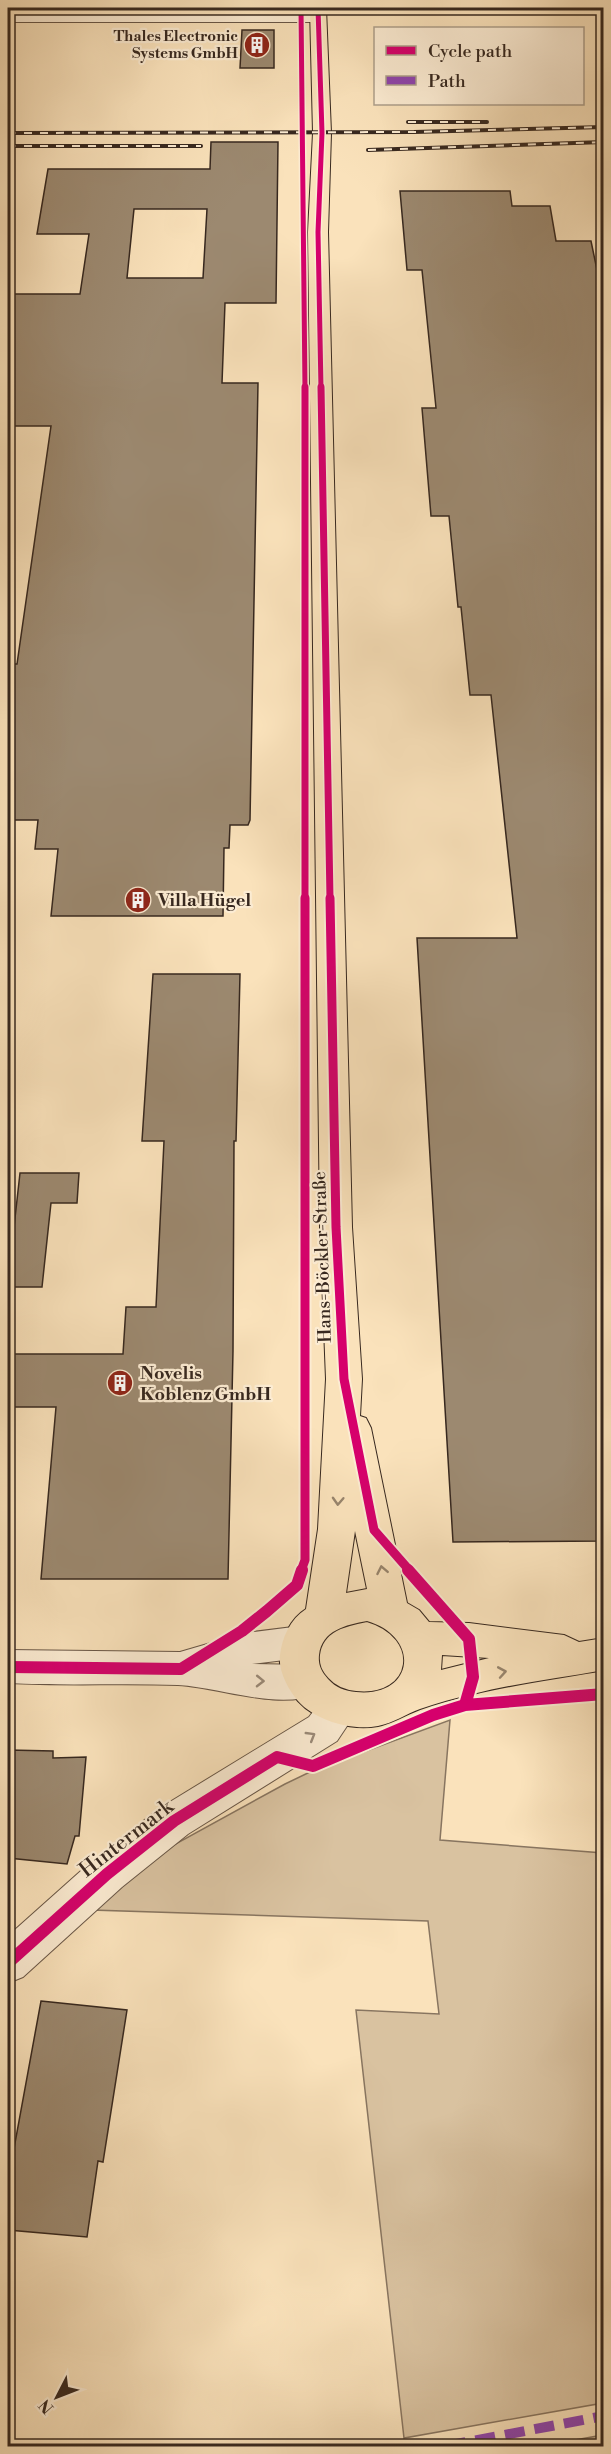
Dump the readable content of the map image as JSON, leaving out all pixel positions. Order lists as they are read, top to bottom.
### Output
{
  "streets": {
    "main road": ["Hans-Böckler-Straße"],
    "street": ["Hintermark"]
  },
  "crossings": [
    ["Hans-Böckler-Straße", "Hintermark"]
  ],
  "one_way": ["Hintermark"],
  "places": {
    "building": ["Thales Electronic Systems GmbH", "Villa Hügel", "Novelis Koblenz GmbH"]
  },
  "legend": ["Cycle path", "Path"],
  "north": "bottom left"
}
